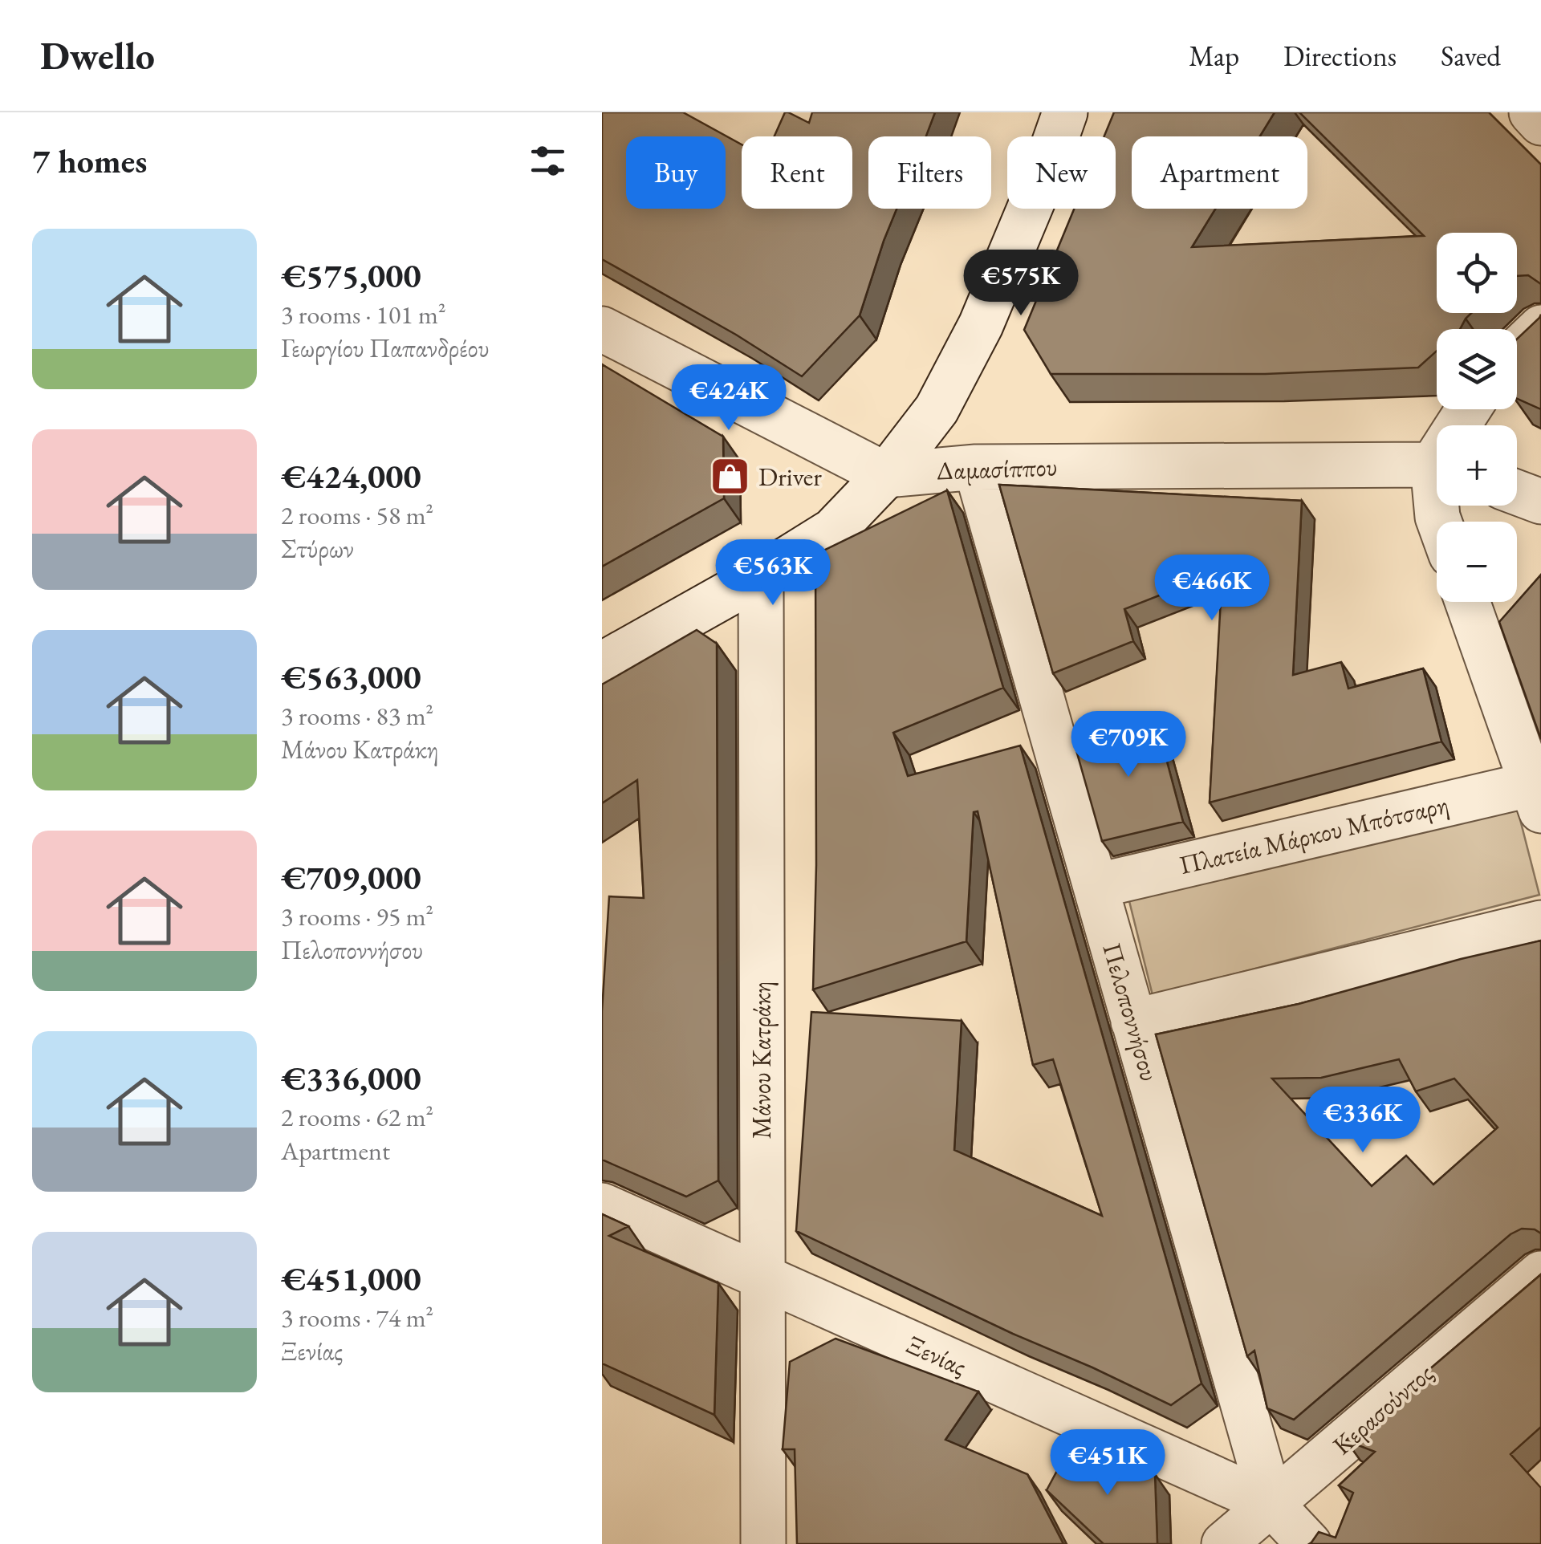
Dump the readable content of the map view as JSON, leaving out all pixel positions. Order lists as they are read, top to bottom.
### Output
{
  "streets": {
    "street": [
      "Δαμασίππου",
      "Πλατεία Μάρκου Μπότσαρη",
      "Πελοποννήσου",
      "Μάνου Κατράκη",
      "Ξενίας",
      "Κερασούντος"
    ]
  },
  "crossings": [
    ["Δαμασίππου", "Πελοποννήσου"],
    ["Πλατεία Μάρκου Μπότσαρη", "Πελοποννήσου"],
    ["Πελοποννήσου", "Ξενίας"],
    ["Πελοποννήσου", "Κερασούντος"],
    ["Μάνου Κατράκη", "Ξενίας"],
    ["Ξενίας", "Κερασούντος"]
  ],
  "places": {
    "shop": ["Driver"]
  },
  "page": {
    "header": "Dwello",
    "nav": ["Map", "Directions", "Saved"],
    "heading": "7 homes",
    "chip": [
      "Buy",
      "Rent",
      "Filters",
      "New",
      "Apartment"
    ],
    "list": [
      {
        "name": "€575,000",
        "note": "3 rooms · 101 m² · Γεωργίου Παπανδρέου"
      },
      {
        "name": "€424,000",
        "note": "2 rooms · 58 m² · Στύρων"
      },
      {
        "name": "€563,000",
        "note": "3 rooms · 83 m² · Μάνου Κατράκη"
      },
      {
        "name": "€709,000",
        "note": "3 rooms · 95 m² · Πελοποννήσου"
      },
      {
        "name": "€336,000",
        "note": "2 rooms · 62 m² · Apartment"
      },
      {
        "name": "€451,000",
        "note": "3 rooms · 74 m² · Ξενίας"
      }
    ],
    "map_buttons": ["+", "−"],
    "price": [
      "€575K",
      "€424K",
      "€563K",
      "€466K",
      "€709K",
      "€336K",
      "€451K"
    ]
  }
}
